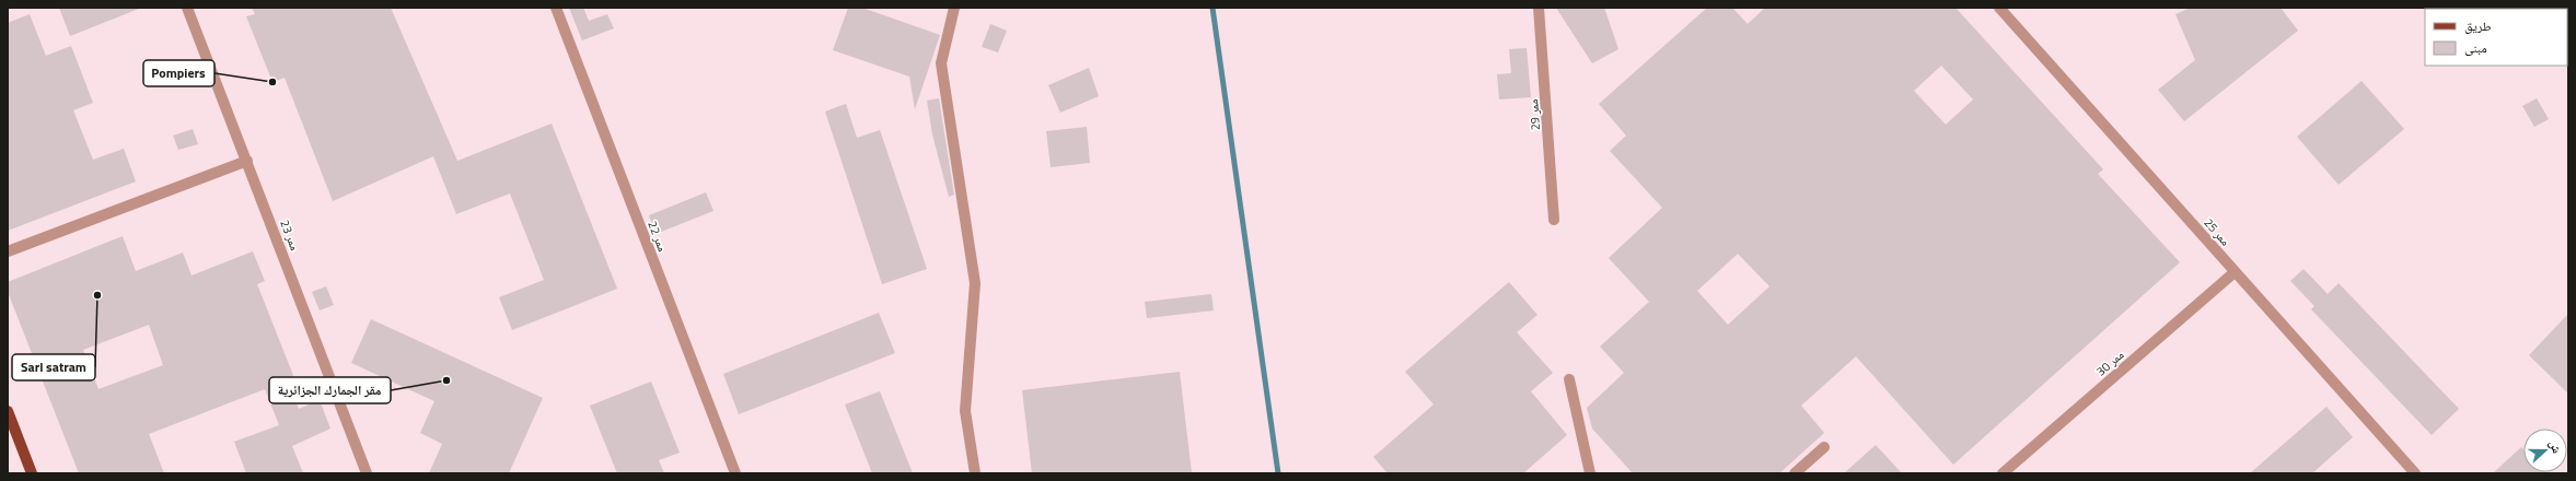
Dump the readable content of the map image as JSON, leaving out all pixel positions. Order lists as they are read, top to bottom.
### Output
{
  "streets": {
    "lane": [
      "ممر 29",
      "ممر 25",
      "ممر 23",
      "ممر 22",
      "ممر 30"
    ]
  },
  "crossings": [
    ["ممر 25", "ممر 30"]
  ],
  "places": ["Pompiers", "Sarl satram", "مقر الجمارك الجزائرية"],
  "legend": ["طريق", "مبنى"],
  "north": "right"
}
